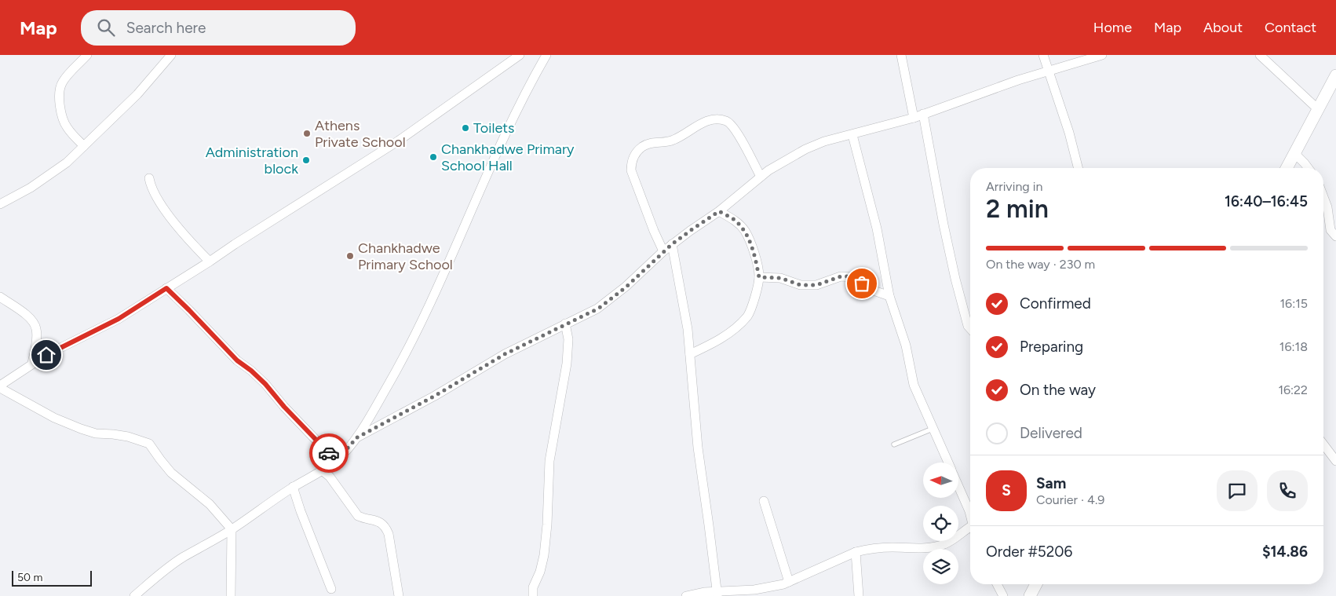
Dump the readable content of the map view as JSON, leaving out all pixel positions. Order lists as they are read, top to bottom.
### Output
{
  "places": [
    "Toilets",
    "Athens Private School",
    "Chankhadwe Primary School Hall",
    "Administration block",
    "Chankhadwe Primary School"
  ],
  "scale_bar": "50 m",
  "north": "left",
  "page": {
    "header": "Map",
    "search": "Search here",
    "nav": [
      "Home",
      "Map",
      "About",
      "Contact"
    ],
    "heading": ["2 min", "Arriving in", "16:40–16:45"],
    "panel": [
      "Sam",
      "Courier · 4.9",
      "Order #5206",
      "$14.86"
    ],
    "bar": "On the way · 230 m",
    "list": [
      ["Confirmed", "16:15"],
      ["Preparing", "16:18"],
      ["On the way", "16:22"],
      "Delivered"
    ],
    "round": "S",
    "scale": "50 m"
  }
}
